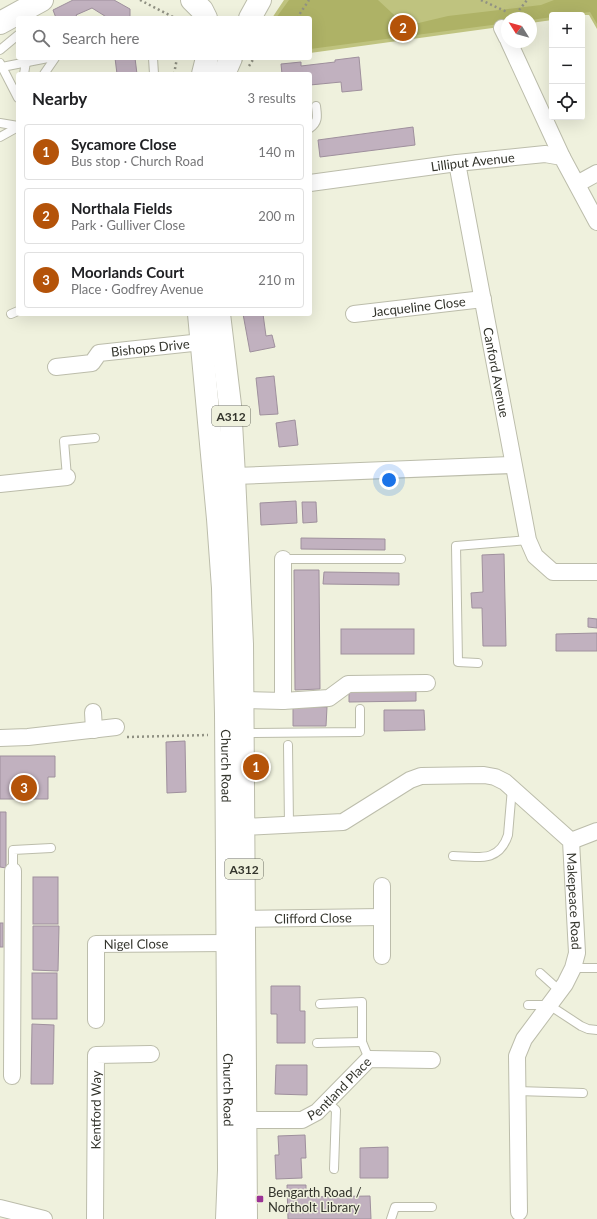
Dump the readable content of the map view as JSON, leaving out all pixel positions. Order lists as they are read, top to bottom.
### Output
{
  "streets": {
    "highway": ["A312", "Church Road"],
    "street": [
      "Lilliput Avenue",
      "Jacqueline Close",
      "Bishops Drive",
      "Canford Avenue",
      "Makepeace Road",
      "Clifford Close",
      "Nigel Close",
      "Pentland Place",
      "Kentford Way"
    ]
  },
  "crossings": [
    ["Lilliput Avenue", "Canford Avenue"],
    ["Jacqueline Close", "Canford Avenue"],
    ["Bishops Drive", "Church Road"],
    ["Church Road", "Makepeace Road"],
    ["Church Road", "Clifford Close"],
    ["Church Road", "Nigel Close"],
    ["Church Road", "Pentland Place"]
  ],
  "places": {
    "transit": ["Bengarth Road / Northolt Library"]
  },
  "north": "top left",
  "page": {
    "map_buttons": ["+", "−"],
    "pins": ["2", "1", "3"],
    "search": "Search here",
    "heading": ["Nearby", "3 results"],
    "list": [
      {
        "mark": "1",
        "name": "Sycamore Close",
        "note": "Bus stop · Church Road",
        "value": "140 m"
      },
      {
        "mark": "2",
        "name": "Northala Fields",
        "note": "Park · Gulliver Close",
        "value": "200 m"
      },
      {
        "mark": "3",
        "name": "Moorlands Court",
        "note": "Place · Godfrey Avenue",
        "value": "210 m"
      }
    ]
  }
}
